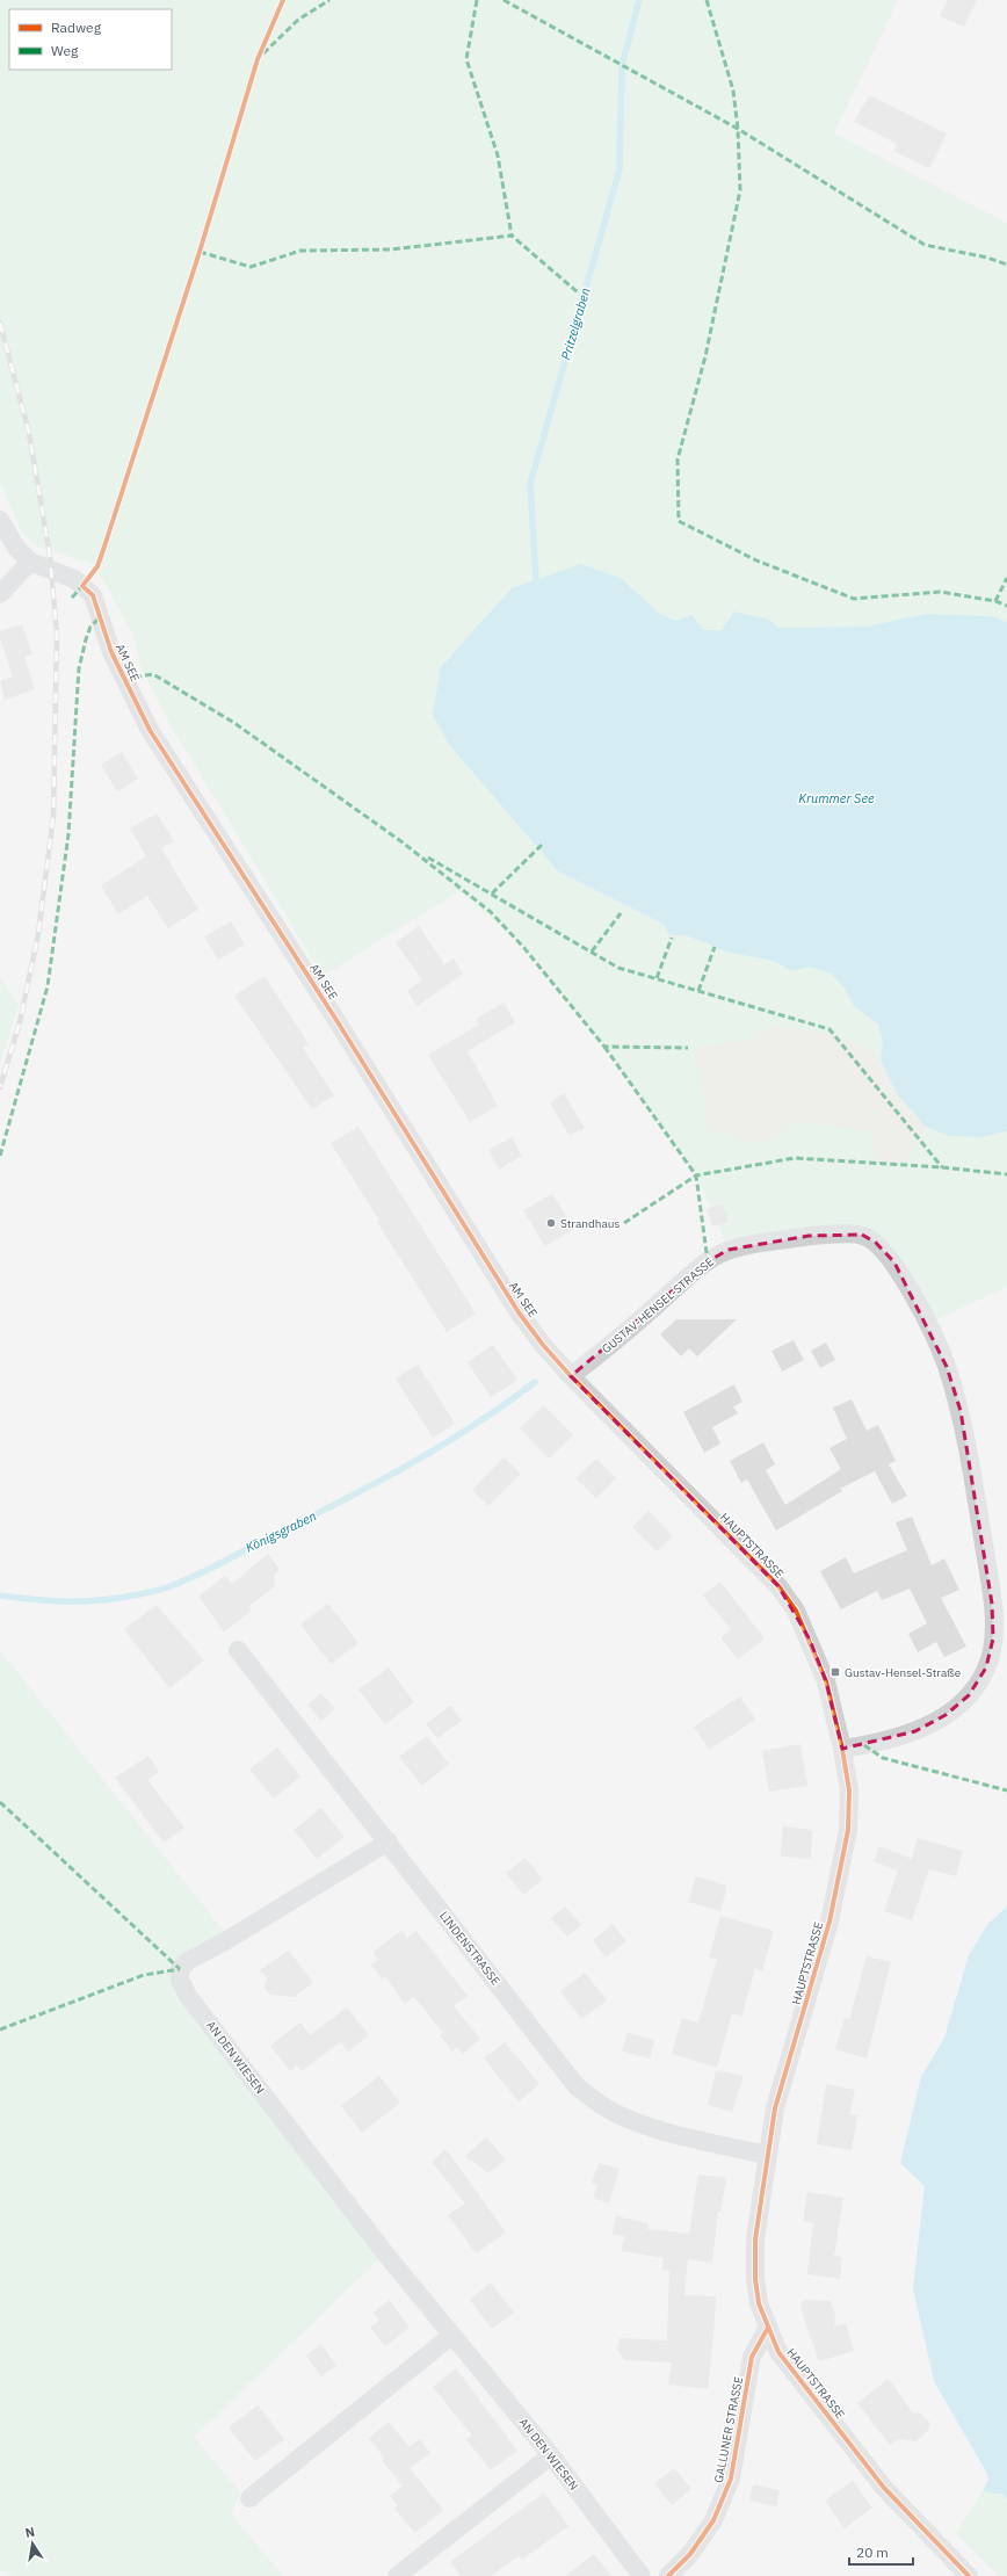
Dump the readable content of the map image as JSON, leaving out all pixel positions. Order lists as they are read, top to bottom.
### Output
{
  "streets": {
    "street": [
      "AM SEE",
      "GUSTAV-HENSEL-STRASSE",
      "HAUPTSTRASSE",
      "LINDENSTRASSE",
      "AN DEN WIESEN",
      "GALLUNER STRASSE"
    ]
  },
  "crossings": [
    ["AM SEE", "GUSTAV-HENSEL-STRASSE"],
    ["AM SEE", "HAUPTSTRASSE"],
    ["GUSTAV-HENSEL-STRASSE", "HAUPTSTRASSE"],
    ["HAUPTSTRASSE", "LINDENSTRASSE"],
    ["HAUPTSTRASSE", "GALLUNER STRASSE"],
    ["LINDENSTRASSE", "AN DEN WIESEN"]
  ],
  "water": ["Pritzelgraben", "Krummer See", "Königsgraben"],
  "places": {
    "other": ["Strandhaus"],
    "transit": ["Gustav-Hensel-Straße"]
  },
  "legend": ["Radweg", "Weg"],
  "scale_bar": "20 m",
  "north": "top"
}
